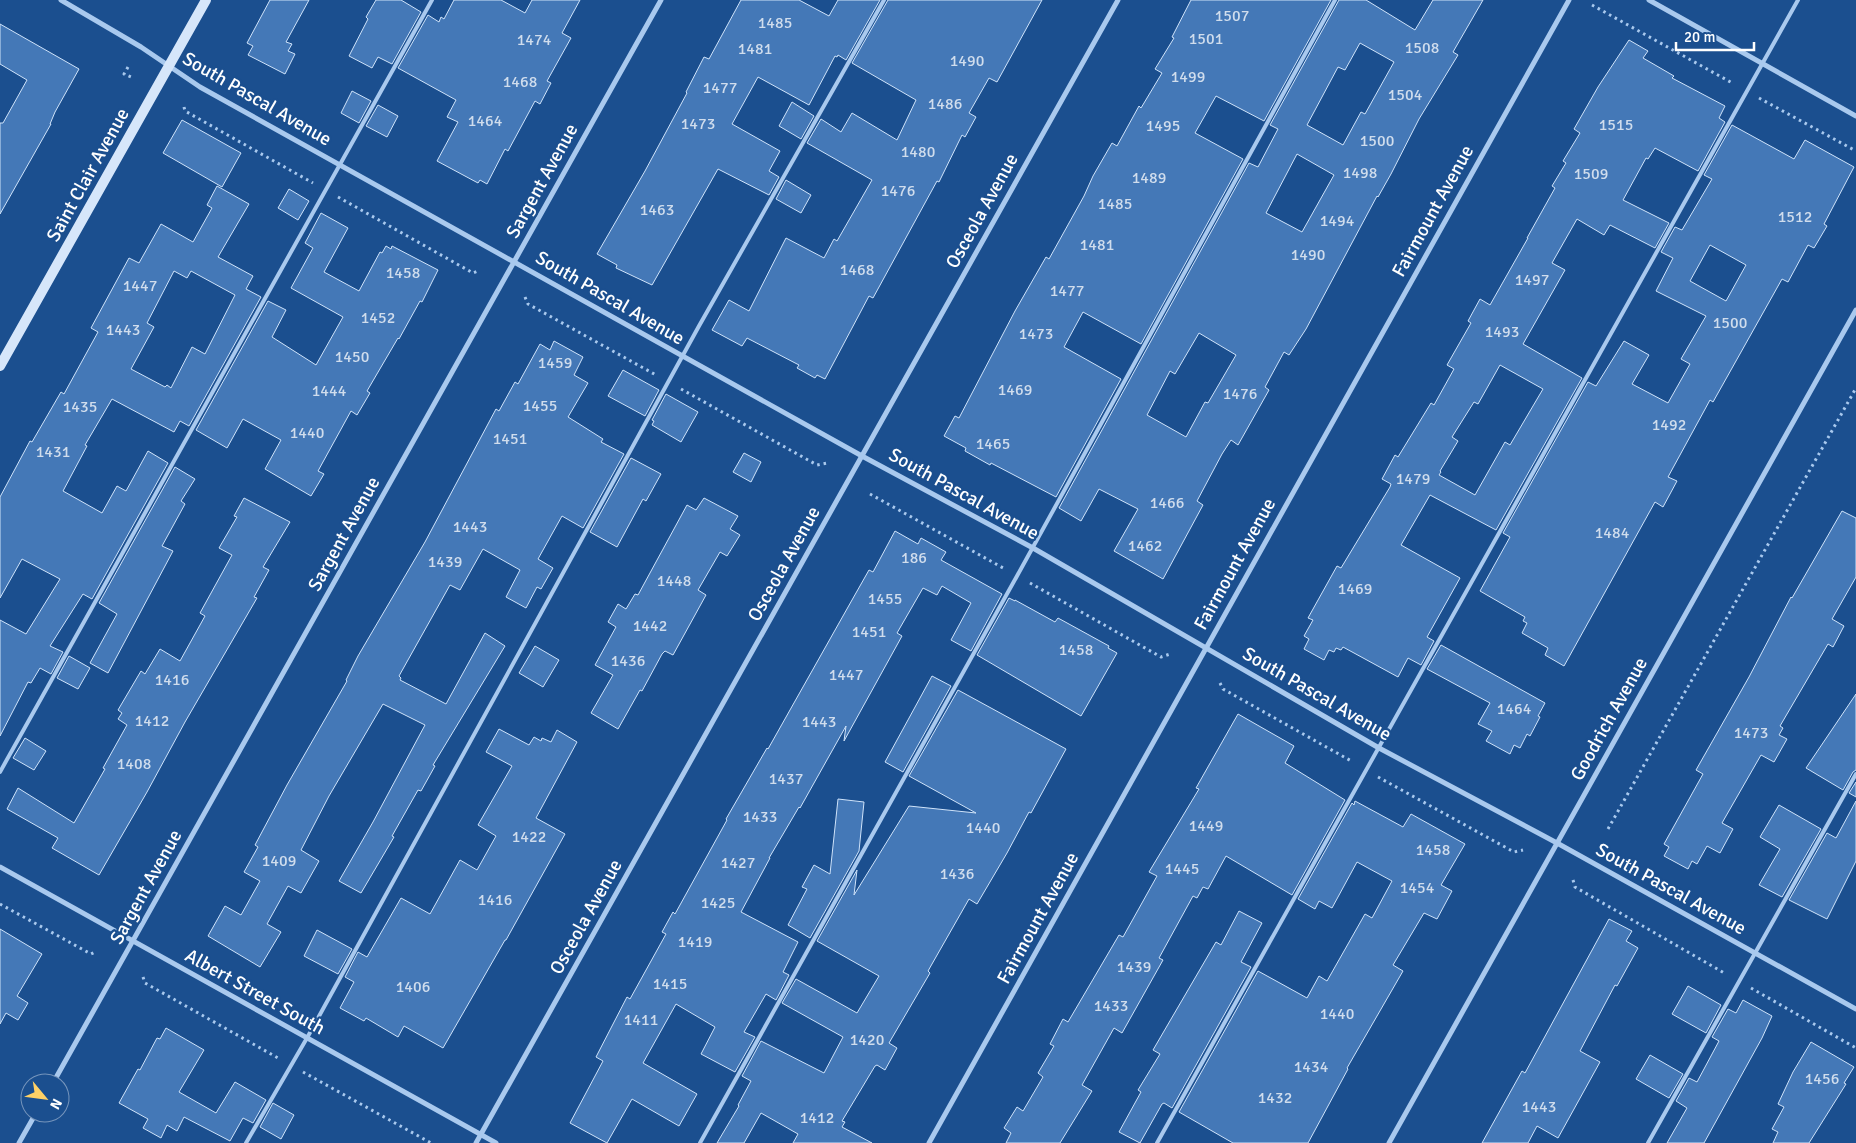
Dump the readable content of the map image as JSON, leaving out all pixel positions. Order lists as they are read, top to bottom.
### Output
{
  "streets": {
    "street": [
      "South Pascal Avenue",
      "Saint Clair Avenue",
      "Sargent Avenue",
      "Osceola Avenue",
      "Fairmount Avenue",
      "Goodrich Avenue",
      "Albert Street South"
    ]
  },
  "crossings": [
    ["South Pascal Avenue", "Saint Clair Avenue"],
    ["South Pascal Avenue", "Sargent Avenue"],
    ["South Pascal Avenue", "Osceola Avenue"],
    ["South Pascal Avenue", "Fairmount Avenue"],
    ["South Pascal Avenue", "Goodrich Avenue"],
    ["Sargent Avenue", "Albert Street South"],
    ["Osceola Avenue", "Albert Street South"]
  ],
  "house_numbers": [
    "1507",
    "1485",
    "1501",
    "1474",
    "1508",
    "1481",
    "1490",
    "1499",
    "1468",
    "1477",
    "1504",
    "1486",
    "1464",
    "1473",
    "1515",
    "1495",
    "1500",
    "1480",
    "1498",
    "1509",
    "1489",
    "1476",
    "1485",
    "1463",
    "1512",
    "1494",
    "1481",
    "1490",
    "1468",
    "1458",
    "1497",
    "1447",
    "1477",
    "1452",
    "1500",
    "1443",
    "1493",
    "1473",
    "1450",
    "1459",
    "1469",
    "1444",
    "1476",
    "1455",
    "1435",
    "1492",
    "1440",
    "1451",
    "1465",
    "1431",
    "1479",
    "1466",
    "1443",
    "1484",
    "1462",
    "186",
    "1439",
    "1448",
    "1469",
    "1455",
    "1442",
    "1451",
    "1458",
    "1436",
    "1447",
    "1416",
    "1464",
    "1412",
    "1443",
    "1473",
    "1408",
    "1437",
    "1433",
    "1449",
    "1440",
    "1422",
    "1458",
    "1409",
    "1427",
    "1445",
    "1436",
    "1454",
    "1416",
    "1425",
    "1419",
    "1439",
    "1415",
    "1406",
    "1433",
    "1440",
    "1411",
    "1420",
    "1434",
    "1456",
    "1432",
    "1443",
    "1412"
  ],
  "scale_bar": "20 m",
  "north": "bottom right"
}
